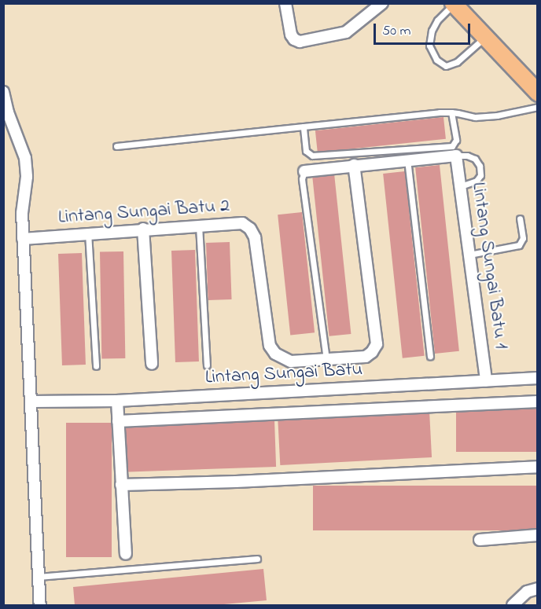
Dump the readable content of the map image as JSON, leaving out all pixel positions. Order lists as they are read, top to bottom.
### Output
{
  "streets": {
    "street": ["Lintang Sungai Batu 2", "Lintang Sungai Batu 1", "Lintang Sungai Batu"]
  },
  "crossings": [
    ["Lintang Sungai Batu 1", "Lintang Sungai Batu"]
  ],
  "scale_bar": "50 m"
}
